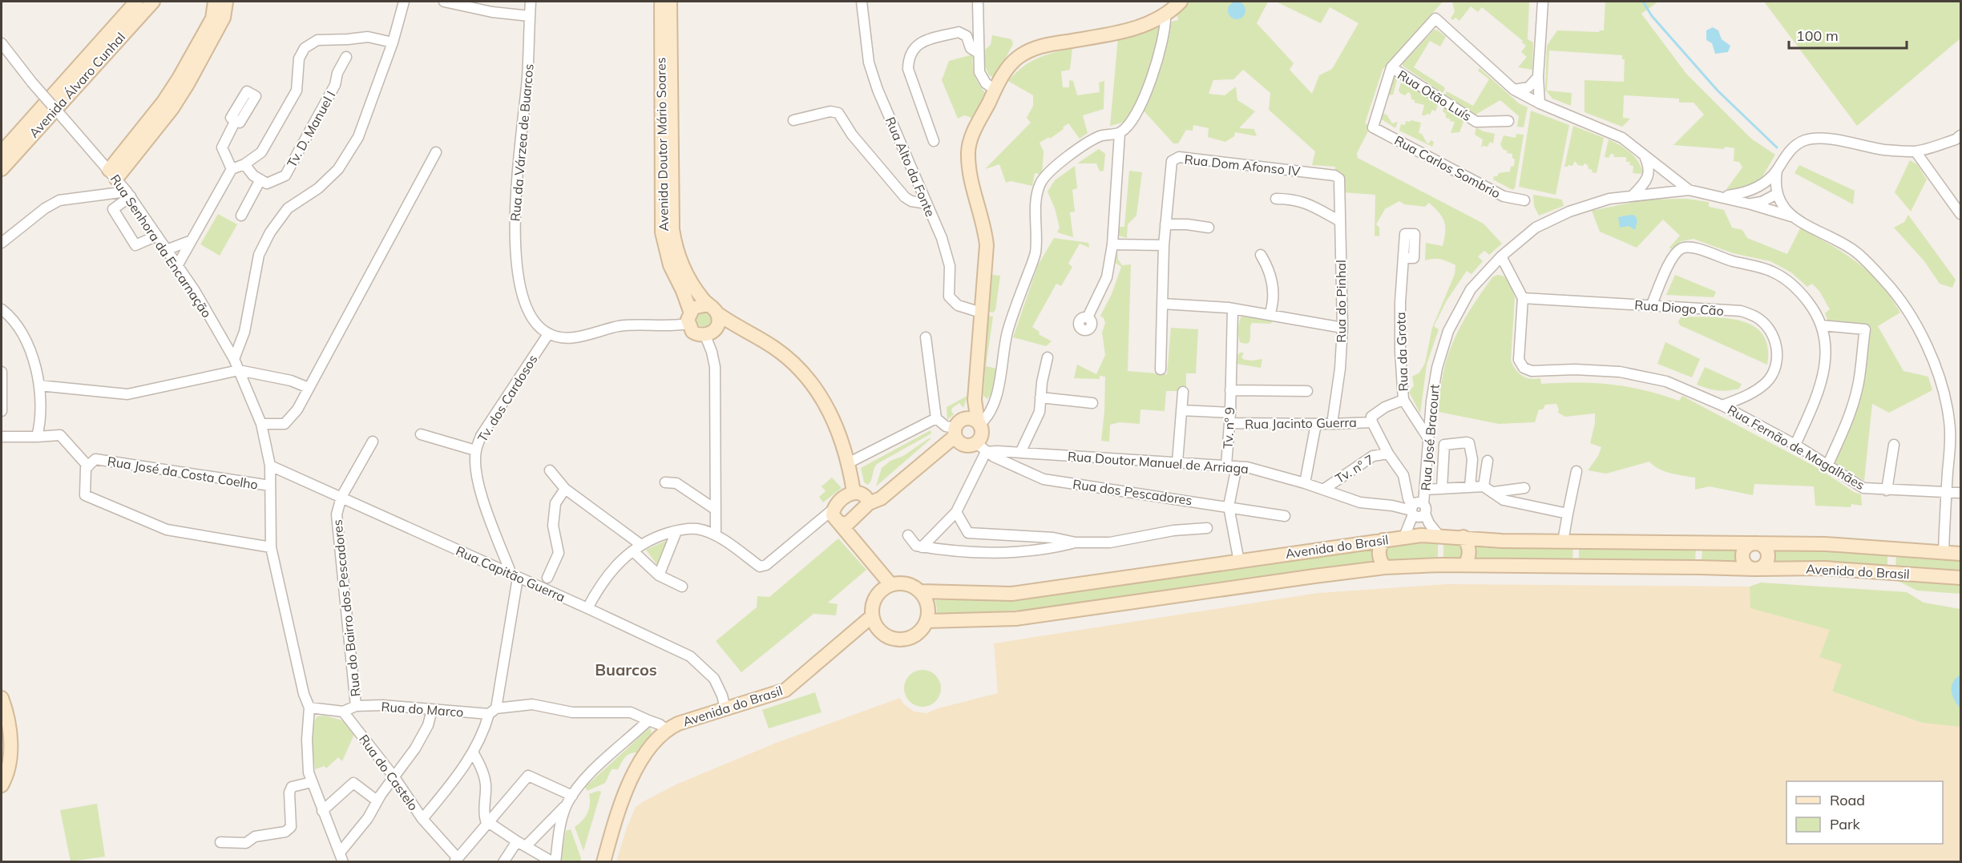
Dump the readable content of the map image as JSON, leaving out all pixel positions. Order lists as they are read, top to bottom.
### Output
{
  "streets": {
    "main road": ["Avenida Álvaro Cunhal", "Avenida Doutor Mário Soares", "Avenida do Brasil"],
    "street": [
      "Rua Otão Luís",
      "Tv. D. Manuel I",
      "Rua da Várzea de Buarcos",
      "Rua Dom Afonso IV",
      "Rua Alto da Fonte",
      "Rua Carlos Sombrio",
      "Rua Senhora da Encarnação",
      "Rua do Pinhal",
      "Rua Diogo Cão",
      "Rua da Grota",
      "Tv. dos Cardosos",
      "Rua Jacinto Guerra",
      "Tv. nº 9",
      "Rua José Bracourt",
      "Rua Fernão de Magalhães",
      "Rua Doutor Manuel de Arriaga",
      "Tv. nº 7",
      "Rua José da Costa Coelho",
      "Rua dos Pescadores",
      "Rua Capitão Guerra",
      "Rua do Bairro dos Pescadores",
      "Rua do Marco",
      "Rua do Castelo"
    ]
  },
  "crossings": [
    ["Rua Otão Luís", "Rua Carlos Sombrio"],
    ["Rua da Várzea de Buarcos", "Tv. dos Cardosos"],
    ["Rua Dom Afonso IV", "Rua do Pinhal"],
    ["Rua Senhora da Encarnação", "Rua José da Costa Coelho"],
    ["Rua Senhora da Encarnação", "Rua Capitão Guerra"],
    ["Rua do Pinhal", "Rua Jacinto Guerra"],
    ["Rua Diogo Cão", "Rua Fernão de Magalhães"],
    ["Rua da Grota", "Rua José Bracourt"],
    ["Tv. dos Cardosos", "Rua Capitão Guerra"],
    ["Rua Jacinto Guerra", "Tv. nº 9"],
    ["Tv. nº 9", "Rua Doutor Manuel de Arriaga"],
    ["Tv. nº 9", "Rua dos Pescadores"],
    ["Rua José Bracourt", "Rua Doutor Manuel de Arriaga"],
    ["Rua Doutor Manuel de Arriaga", "Tv. nº 7"],
    ["Rua Doutor Manuel de Arriaga", "Rua dos Pescadores"],
    ["Avenida do Brasil", "Rua Capitão Guerra"],
    ["Avenida do Brasil", "Rua do Marco"],
    ["Rua Capitão Guerra", "Rua do Bairro dos Pescadores"],
    ["Rua do Bairro dos Pescadores", "Rua do Marco"],
    ["Rua do Bairro dos Pescadores", "Rua do Castelo"]
  ],
  "districts": ["Buarcos"],
  "legend": ["Road", "Park"],
  "scale_bar": "100 m"
}
